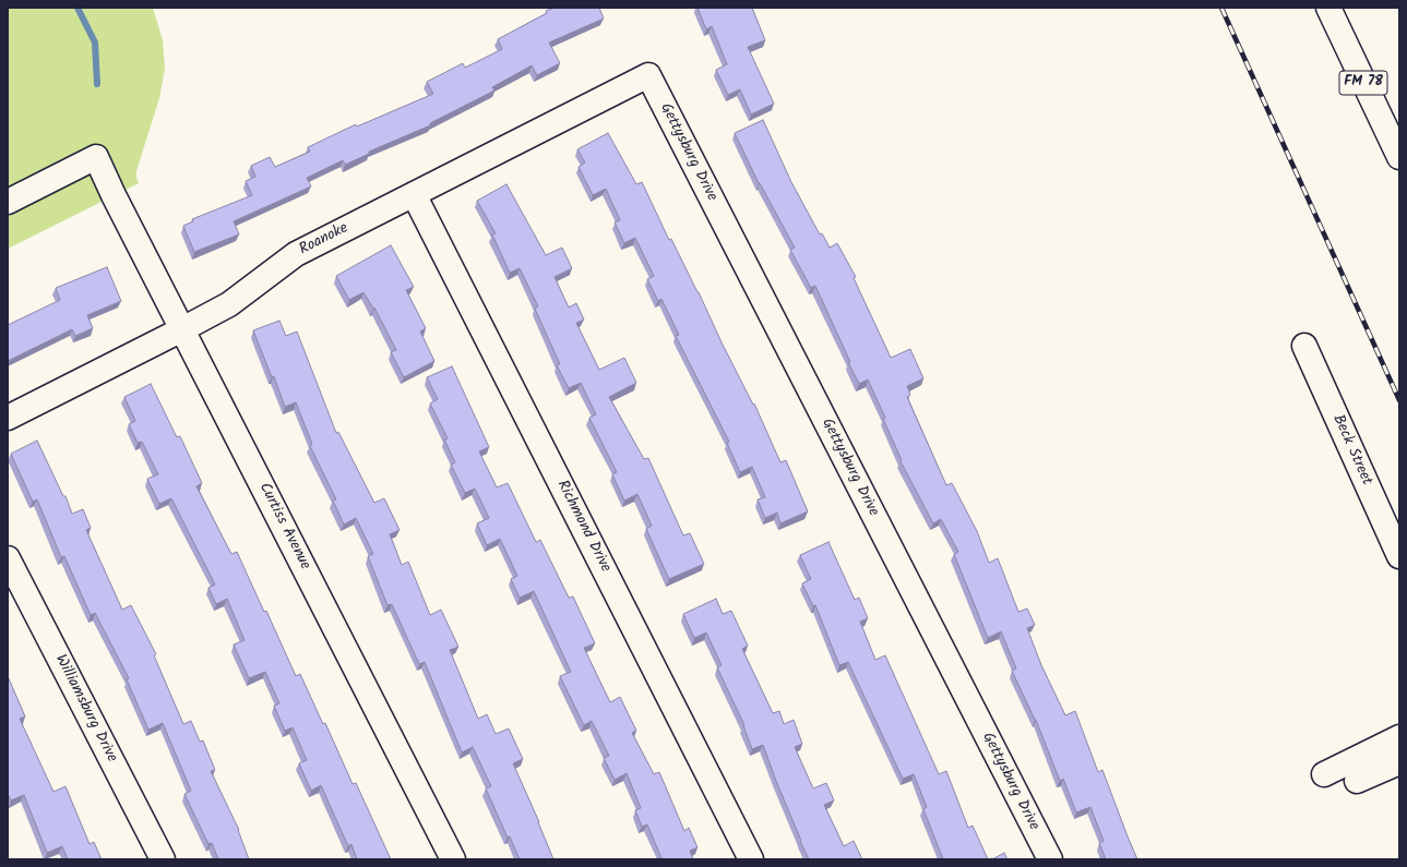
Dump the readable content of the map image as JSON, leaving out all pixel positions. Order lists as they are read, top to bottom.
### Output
{
  "streets": {
    "street": [
      "FM 78",
      "Gettysburg Drive",
      "Roanoke",
      "Beck Street",
      "Curtiss Avenue",
      "Richmond Drive",
      "Williamsburg Drive"
    ]
  },
  "crossings": [
    ["Gettysburg Drive", "Roanoke"],
    ["Roanoke", "Curtiss Avenue"],
    ["Roanoke", "Richmond Drive"]
  ]
}
